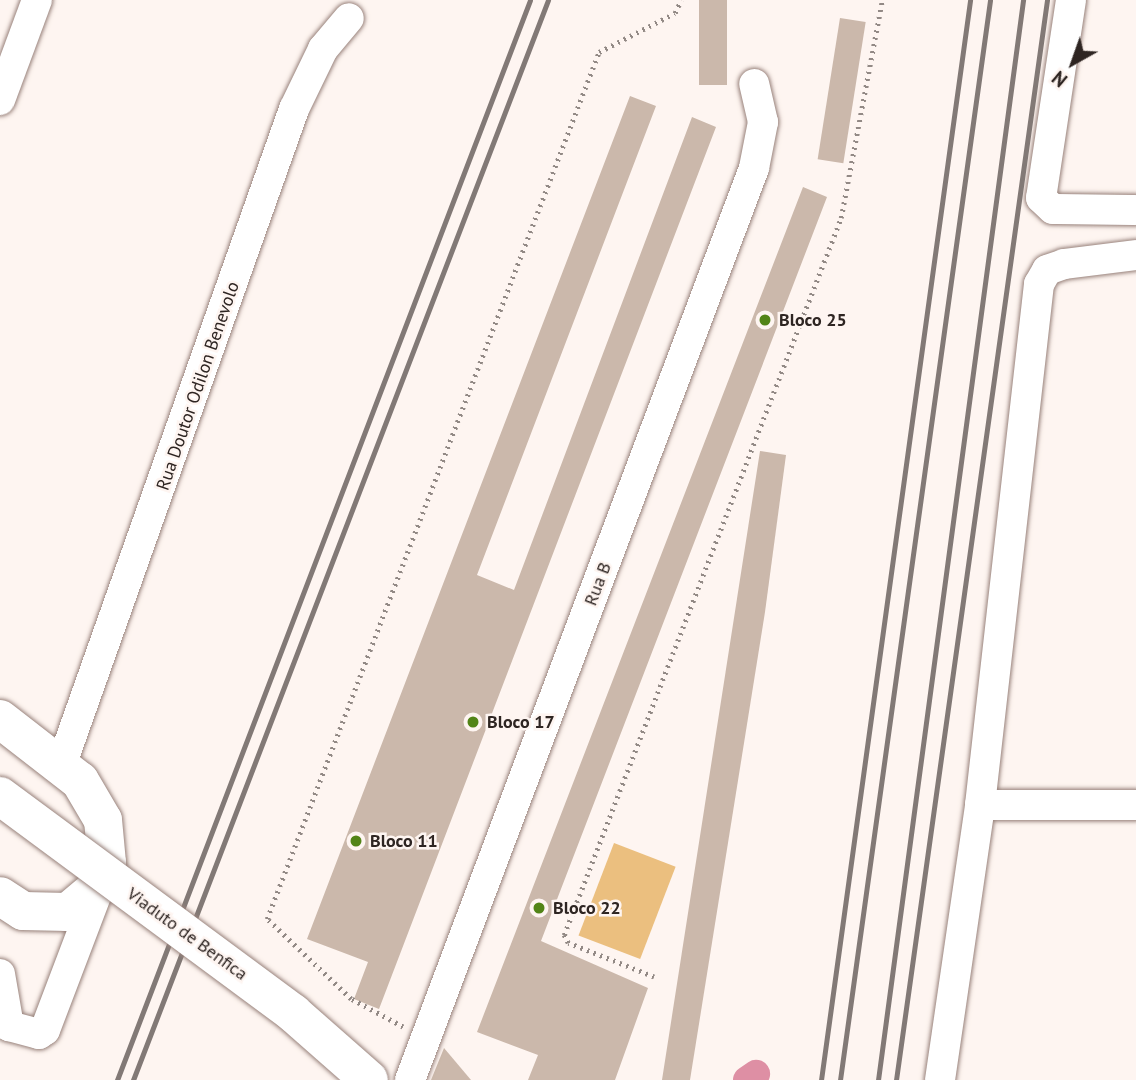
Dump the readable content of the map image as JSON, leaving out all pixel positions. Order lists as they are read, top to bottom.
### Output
{
  "streets": {
    "main road": ["Viaduto de Benfica"],
    "street": ["Rua Doutor Odilon Benevolo", "Rua B"]
  },
  "places": [
    "Bloco 25",
    "Bloco 17",
    "Bloco 11",
    "Bloco 22"
  ],
  "north": "bottom left"
}
